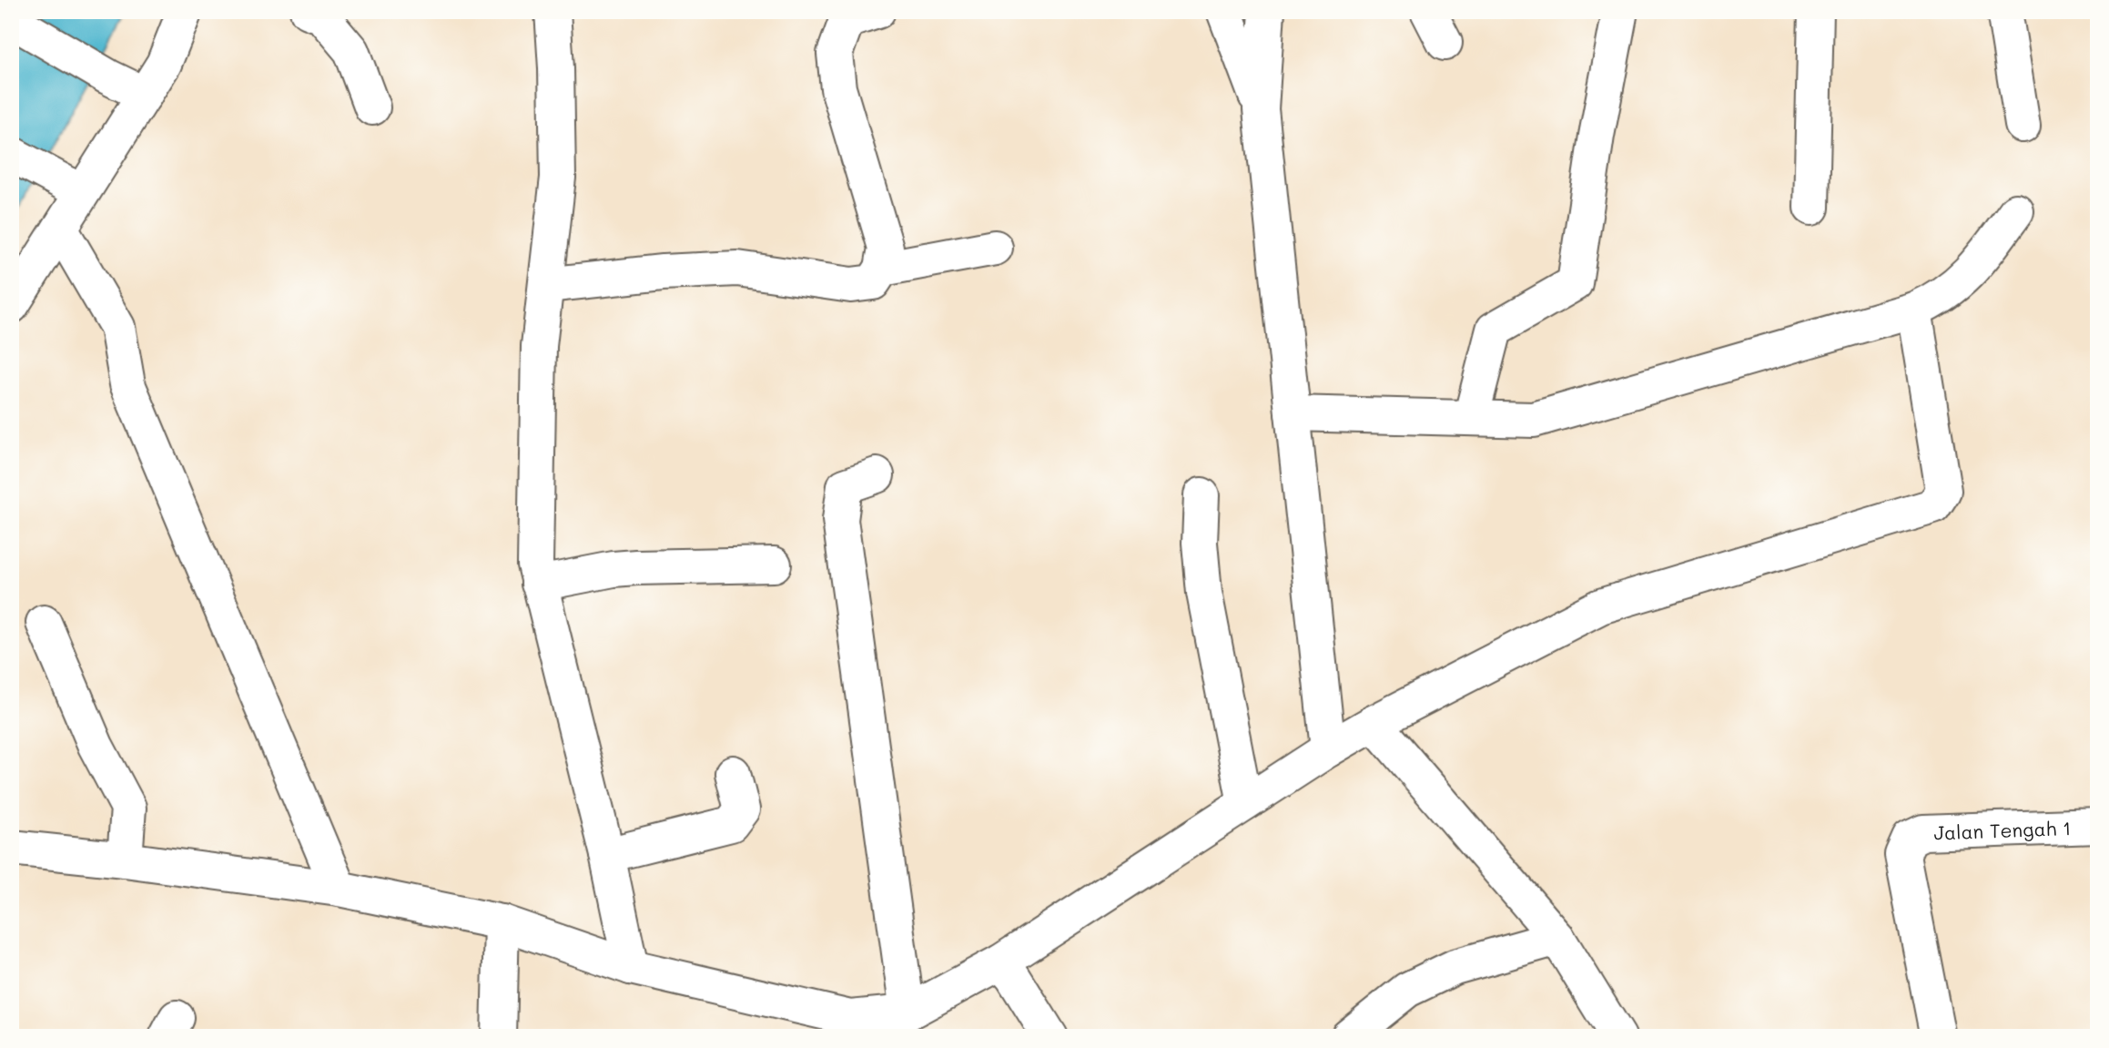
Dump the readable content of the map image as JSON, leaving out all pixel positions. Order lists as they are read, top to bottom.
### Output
{
  "streets": {
    "street": ["Jalan Tengah 1"]
  }
}
